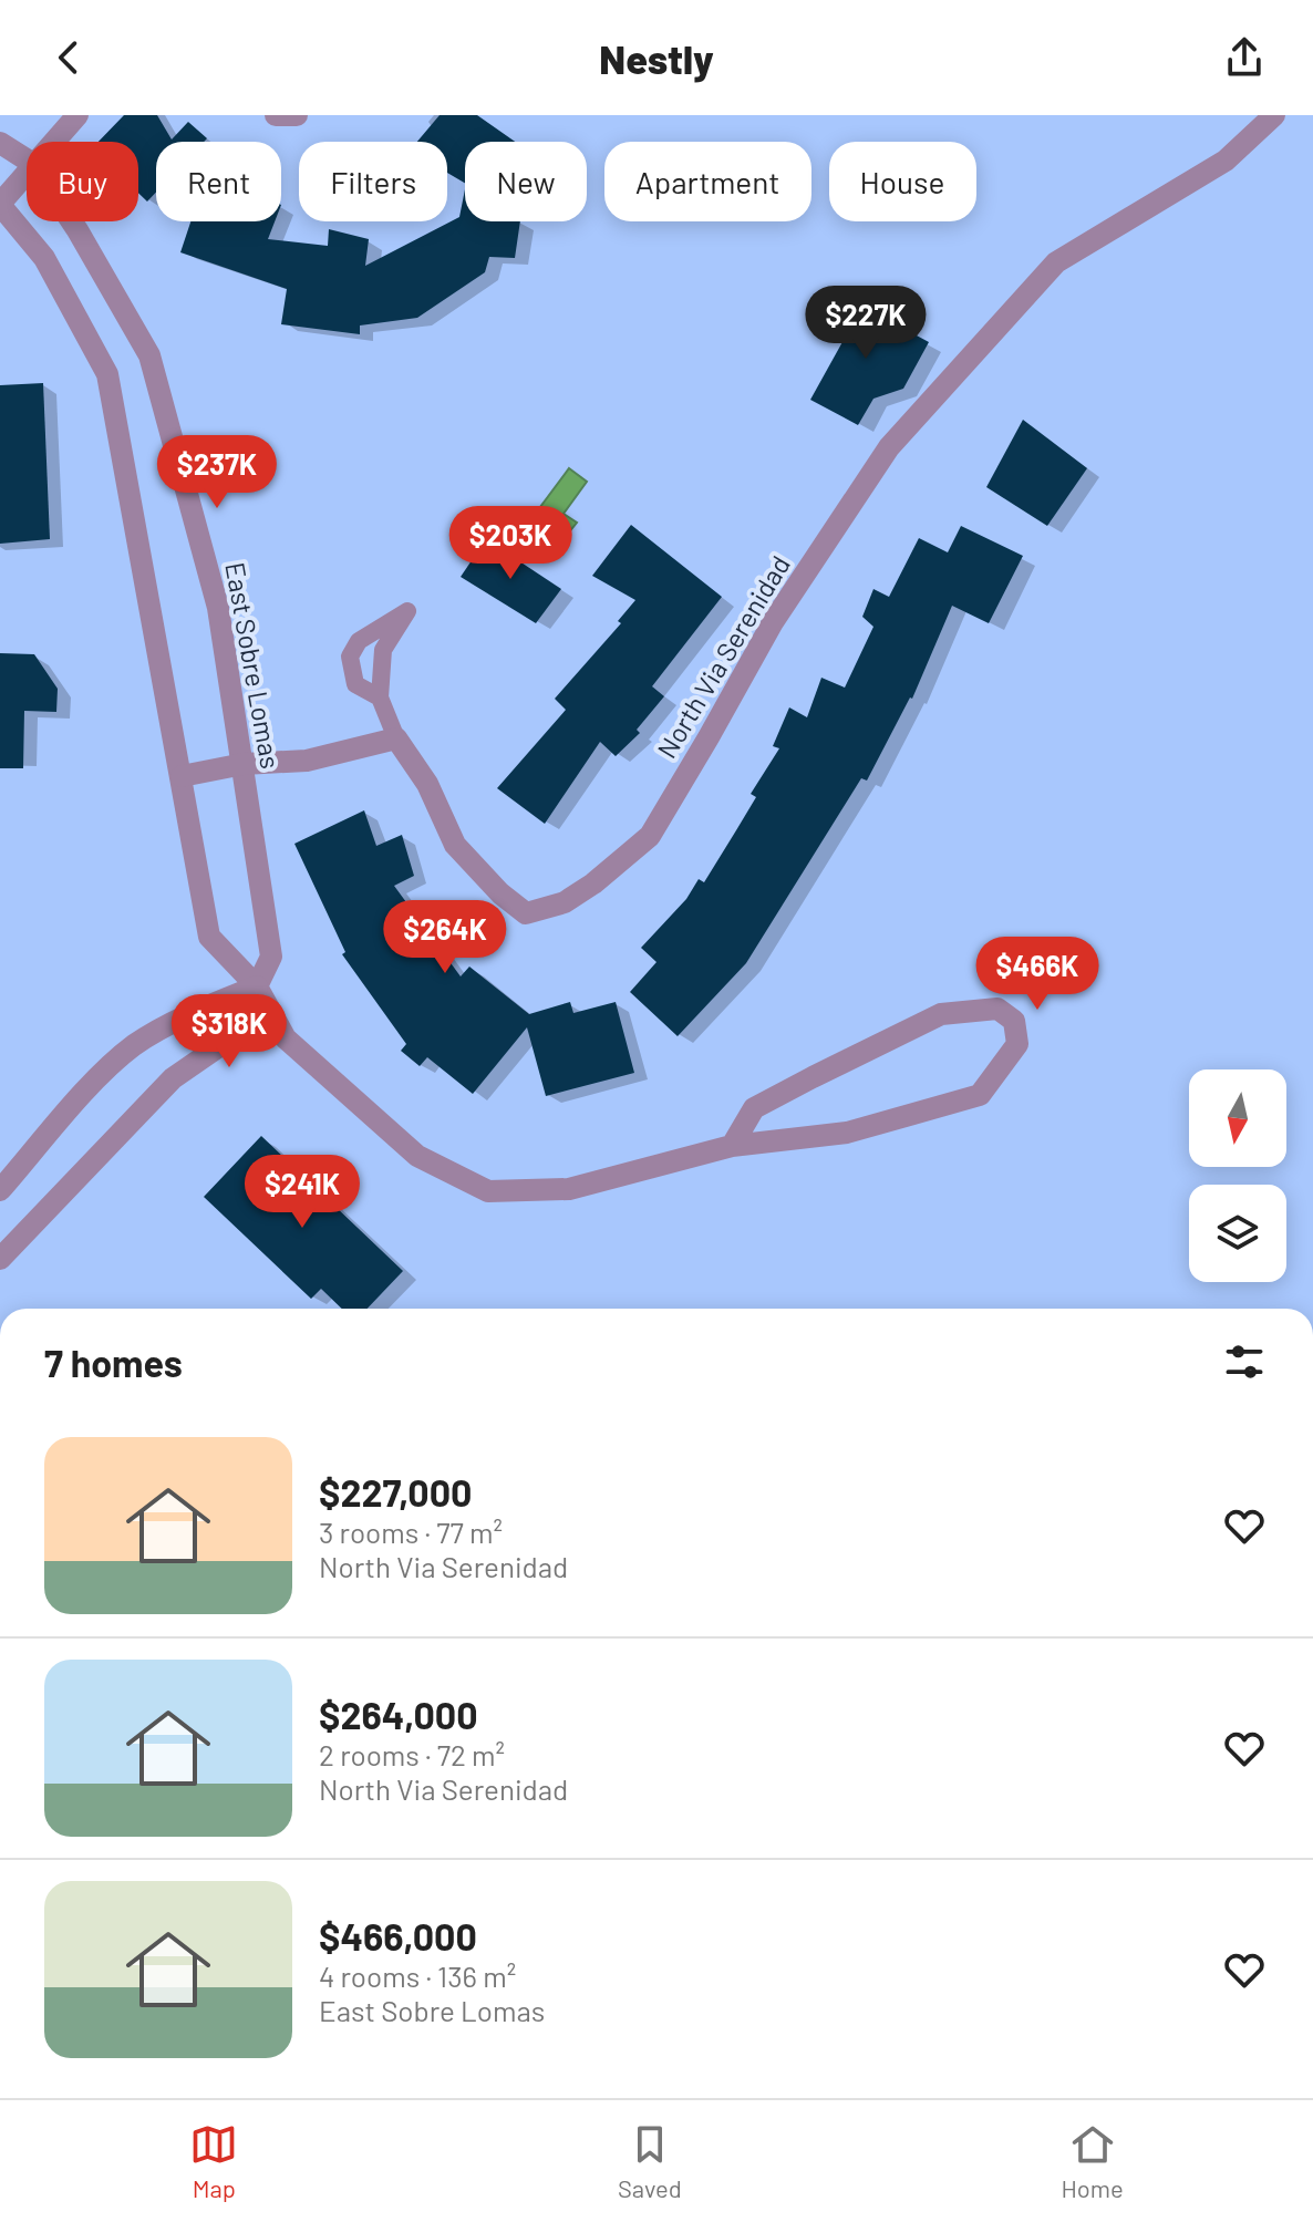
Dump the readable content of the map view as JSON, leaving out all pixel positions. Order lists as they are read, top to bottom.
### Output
{
  "streets": {
    "street": ["North Via Serenidad", "East Sobre Lomas"]
  },
  "north": "bottom",
  "page": {
    "header": "Nestly",
    "chip": [
      "Buy",
      "Rent",
      "Filters",
      "New",
      "Apartment",
      "House"
    ],
    "price": [
      "$227K",
      "$237K",
      "$203K",
      "$264K",
      "$466K",
      "$318K",
      "$241K"
    ],
    "heading": "7 homes",
    "list": [
      {
        "name": "$227,000",
        "note": "3 rooms · 77 m² · North Via Serenidad"
      },
      {
        "name": "$264,000",
        "note": "2 rooms · 72 m² · North Via Serenidad"
      },
      {
        "name": "$466,000",
        "note": "4 rooms · 136 m² · East Sobre Lomas"
      }
    ],
    "tabs": ["Map", "Saved", "Home"]
  }
}
